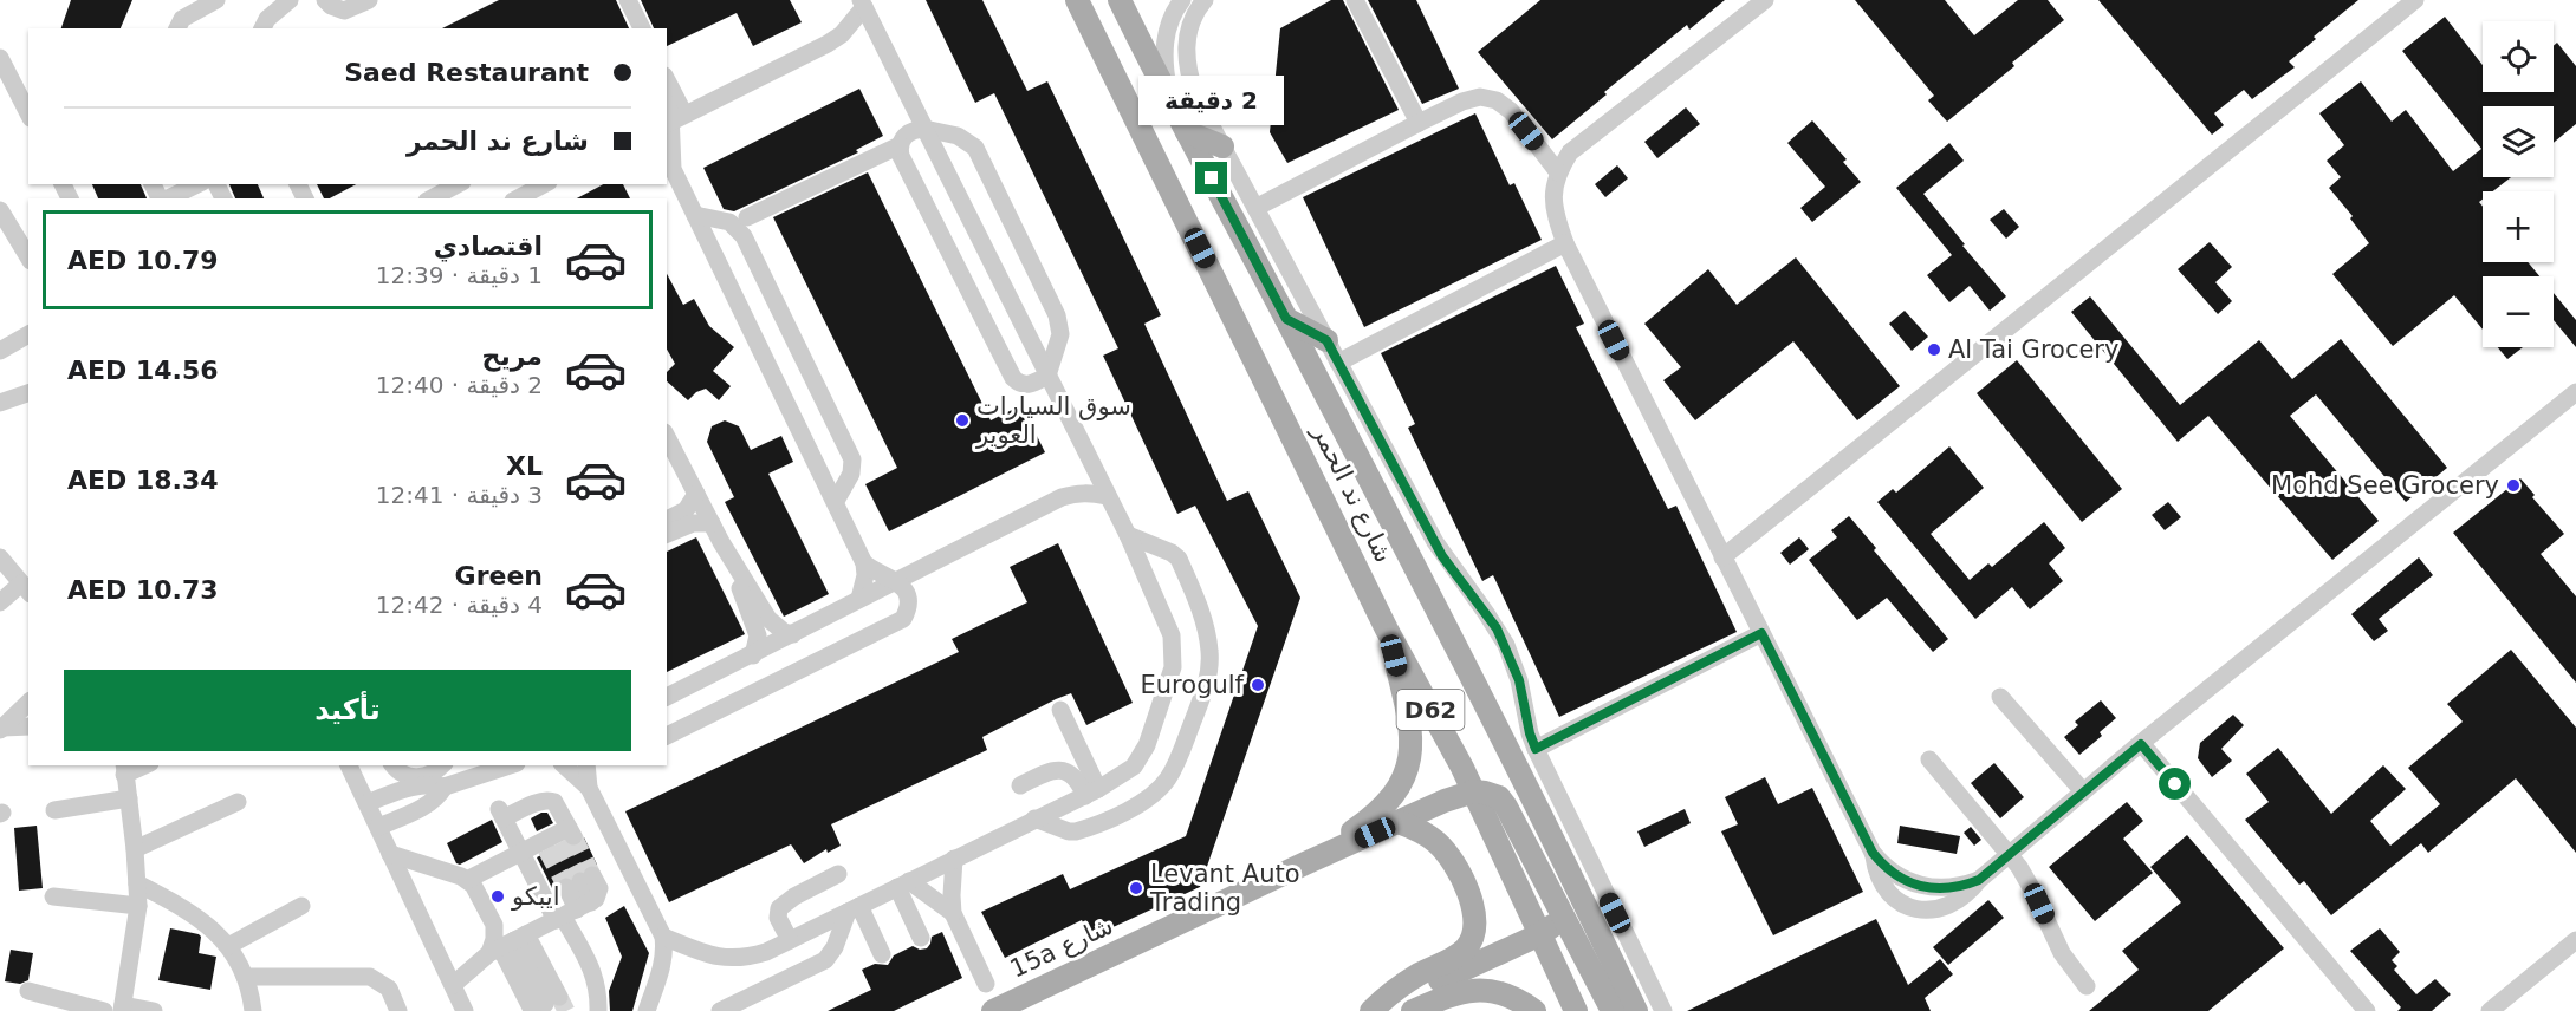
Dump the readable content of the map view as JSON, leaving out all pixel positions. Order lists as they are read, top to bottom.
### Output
{
  "streets": {
    "main road": ["شارع ند الحمر", "D62", "15a شارع"]
  },
  "crossings": [
    ["شارع ند الحمر", "15a شارع"]
  ],
  "places": [
    "Al Tai Grocery",
    "سوق السيارات العوير",
    "Mohd See Grocery",
    "Eurogulf",
    "Levant Auto Trading",
    "ايبكو"
  ],
  "page": {
    "map_buttons": ["+", "−"],
    "banner": ["Saed Restaurant", "شارع ند الحمر"],
    "bubble": "2 دقيقة",
    "list": [
      {
        "name": "اقتصادي",
        "note": "1 دقيقة · 12:39",
        "value": "AED 10.79"
      },
      {
        "name": "مريح",
        "note": "2 دقيقة · 12:40",
        "value": "AED 14.56"
      },
      {
        "name": "XL",
        "note": "3 دقيقة · 12:41",
        "value": "AED 18.34"
      },
      {
        "name": "Green",
        "note": "4 دقيقة · 12:42",
        "value": "AED 10.73"
      }
    ],
    "buttons": "تأكيد"
  }
}
